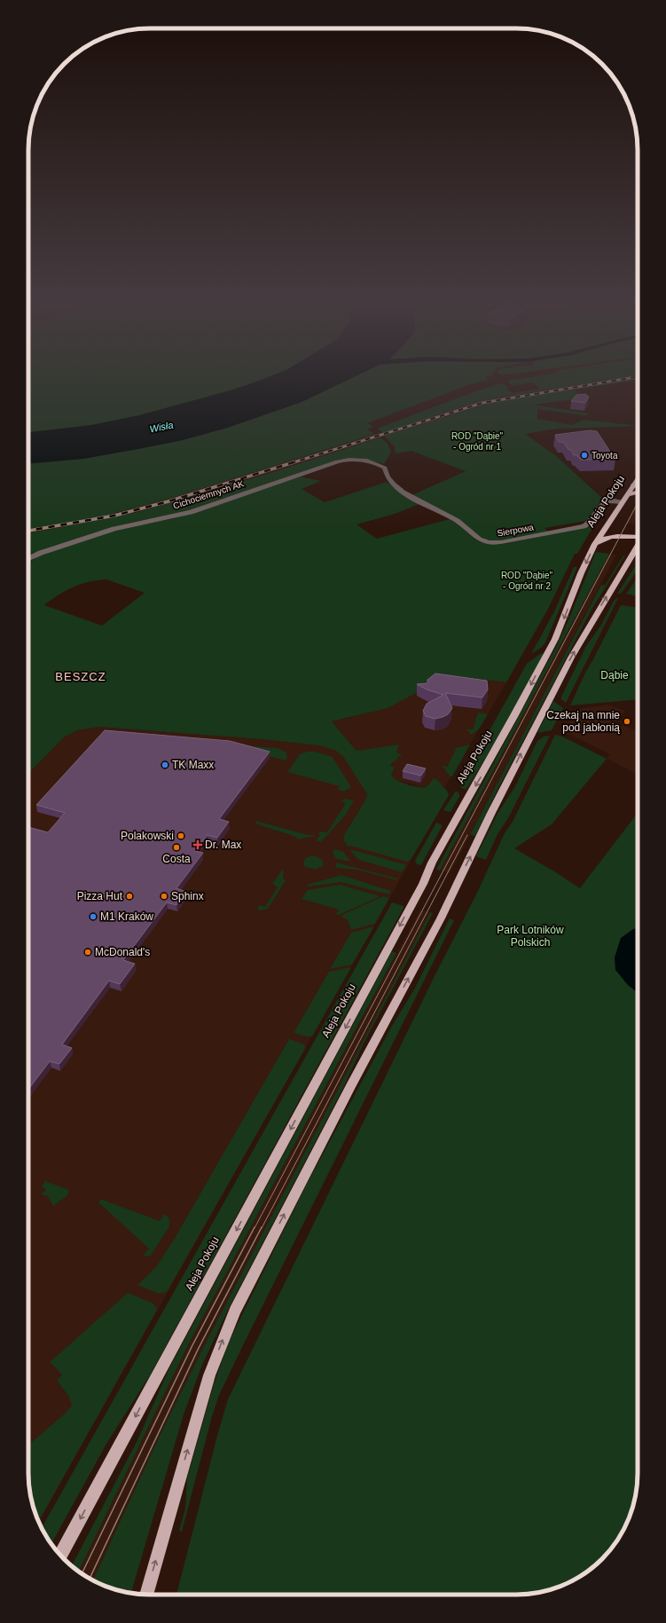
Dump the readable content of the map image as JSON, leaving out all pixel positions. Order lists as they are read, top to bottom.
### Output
{
  "streets": {
    "main road": ["Aleja Pokoju"],
    "street": ["Cichociemnych AK", "Sierpowa"]
  },
  "crossings": [
    ["Cichociemnych AK", "Sierpowa"],
    ["Aleja Pokoju", "Sierpowa"]
  ],
  "districts": ["BESZCZ"],
  "water": ["Wisła"],
  "parks": [
    "ROD \"Dąbie\" - Ogród nr 1",
    "ROD \"Dąbie\" - Ogród nr 2",
    "Dąbie",
    "Park Lotników Polskich"
  ],
  "places": {
    "other": [
      "Toyota",
      "Czekaj na mnie pod jabłonią",
      "TK Maxx",
      "Polakowski",
      "Costa",
      "Pizza Hut",
      "Sphinx",
      "M1 Kraków",
      "McDonald's"
    ],
    "health": ["Dr. Max"]
  }
}
